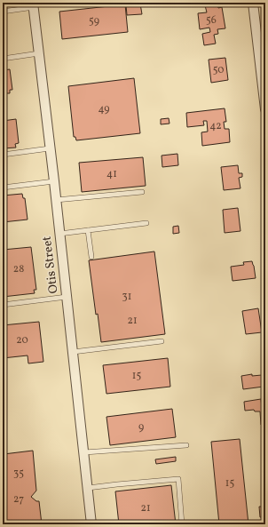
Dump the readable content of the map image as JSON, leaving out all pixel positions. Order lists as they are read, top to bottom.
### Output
{
  "streets": {
    "street": ["Otis Street"]
  },
  "house_numbers": [
    "56",
    "59",
    "50",
    "49",
    "42",
    "41",
    "28",
    "31",
    "21",
    "20",
    "15",
    "9",
    "35",
    "15",
    "27",
    "21"
  ]
}
